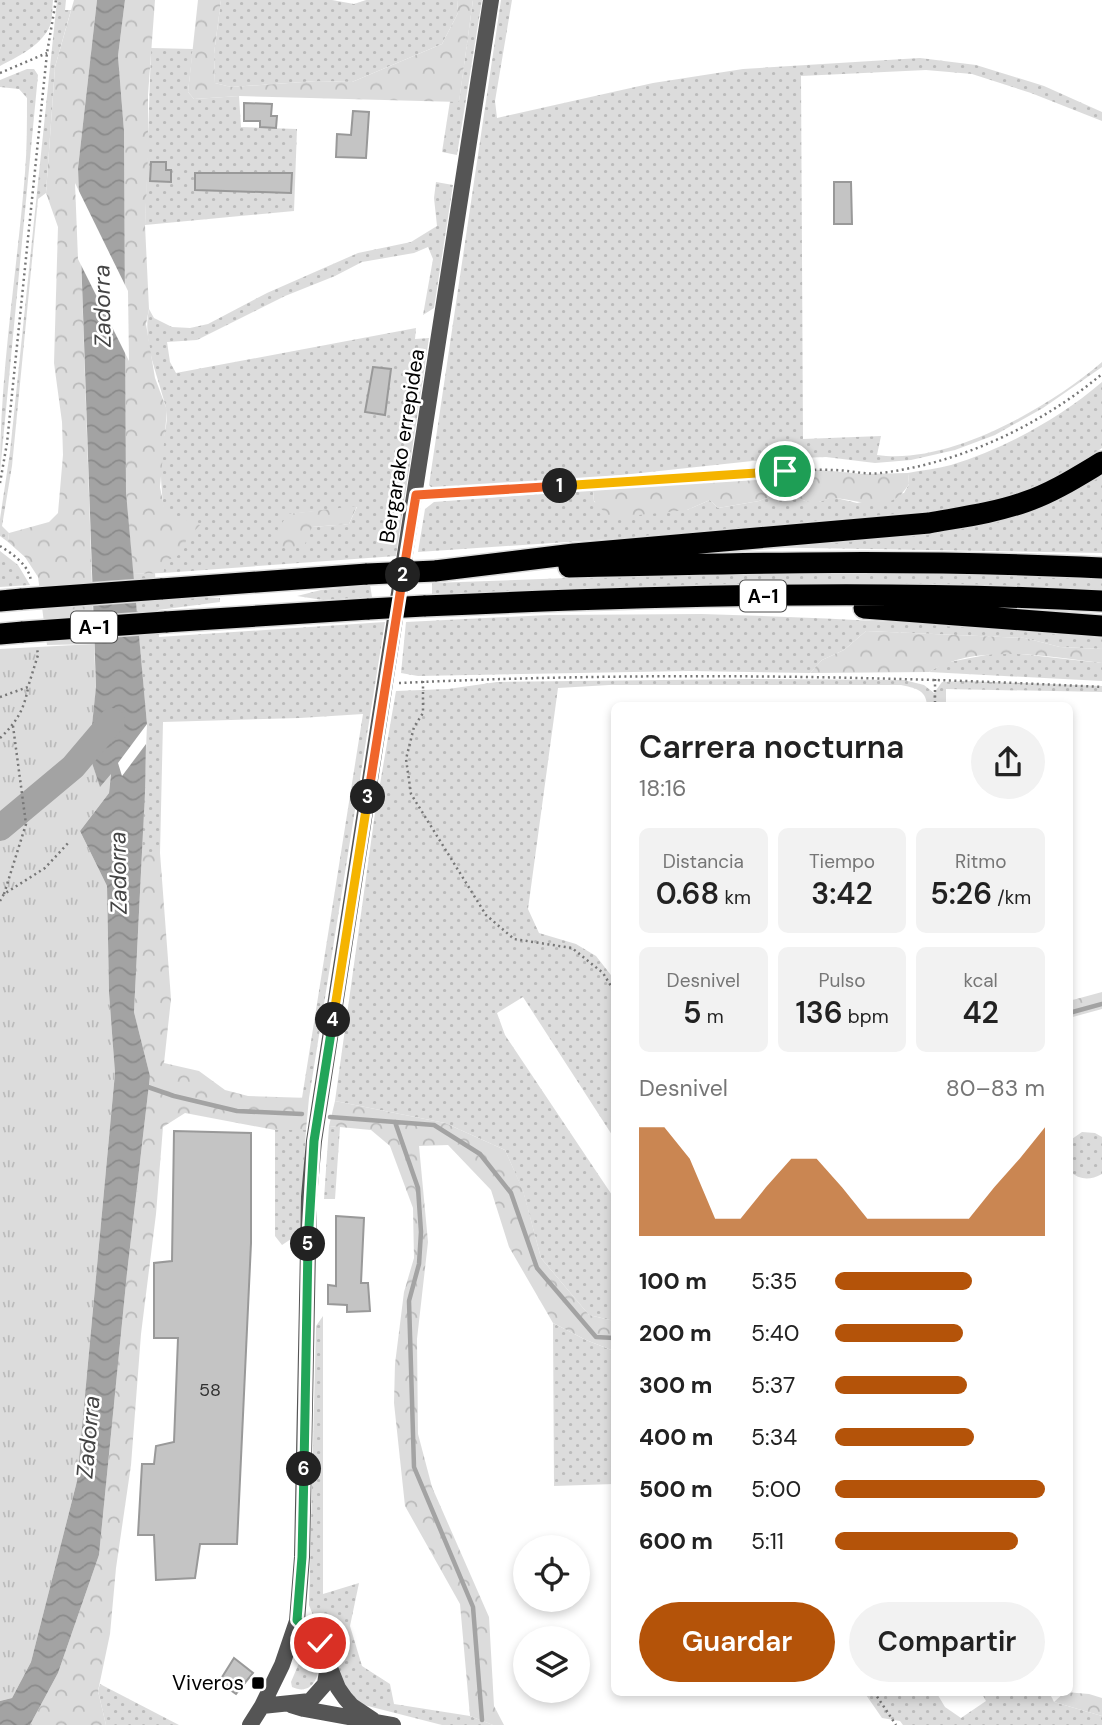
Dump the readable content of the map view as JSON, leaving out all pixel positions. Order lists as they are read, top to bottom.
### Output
{
  "streets": {
    "highway": ["A-1"],
    "street": ["Bergarako errepidea"]
  },
  "water": ["Zadorra"],
  "places": {
    "transit": ["Viveros"]
  },
  "house_numbers": ["58"],
  "page": {
    "pins": [
      "1",
      "2",
      "3",
      "4",
      "5",
      "6"
    ],
    "heading": ["Carrera nocturna", "18:16"],
    "stats": [
      ["Distancia", "0.68 km"],
      ["Tiempo", "3:42"],
      ["Ritmo", "5:26 /km"],
      ["Desnivel", "5 m"],
      ["Pulso", "136 bpm"],
      ["kcal", "42"]
    ],
    "chart": ["Desnivel", "80–83 m"],
    "list": [
      {
        "name": "100 m",
        "note": "5:35"
      },
      {
        "name": "200 m",
        "note": "5:40"
      },
      {
        "name": "300 m",
        "note": "5:37"
      },
      {
        "name": "400 m",
        "note": "5:34"
      },
      {
        "name": "500 m",
        "note": "5:00"
      },
      {
        "name": "600 m",
        "note": "5:11"
      }
    ],
    "buttons": ["Guardar", "Compartir"]
  }
}
